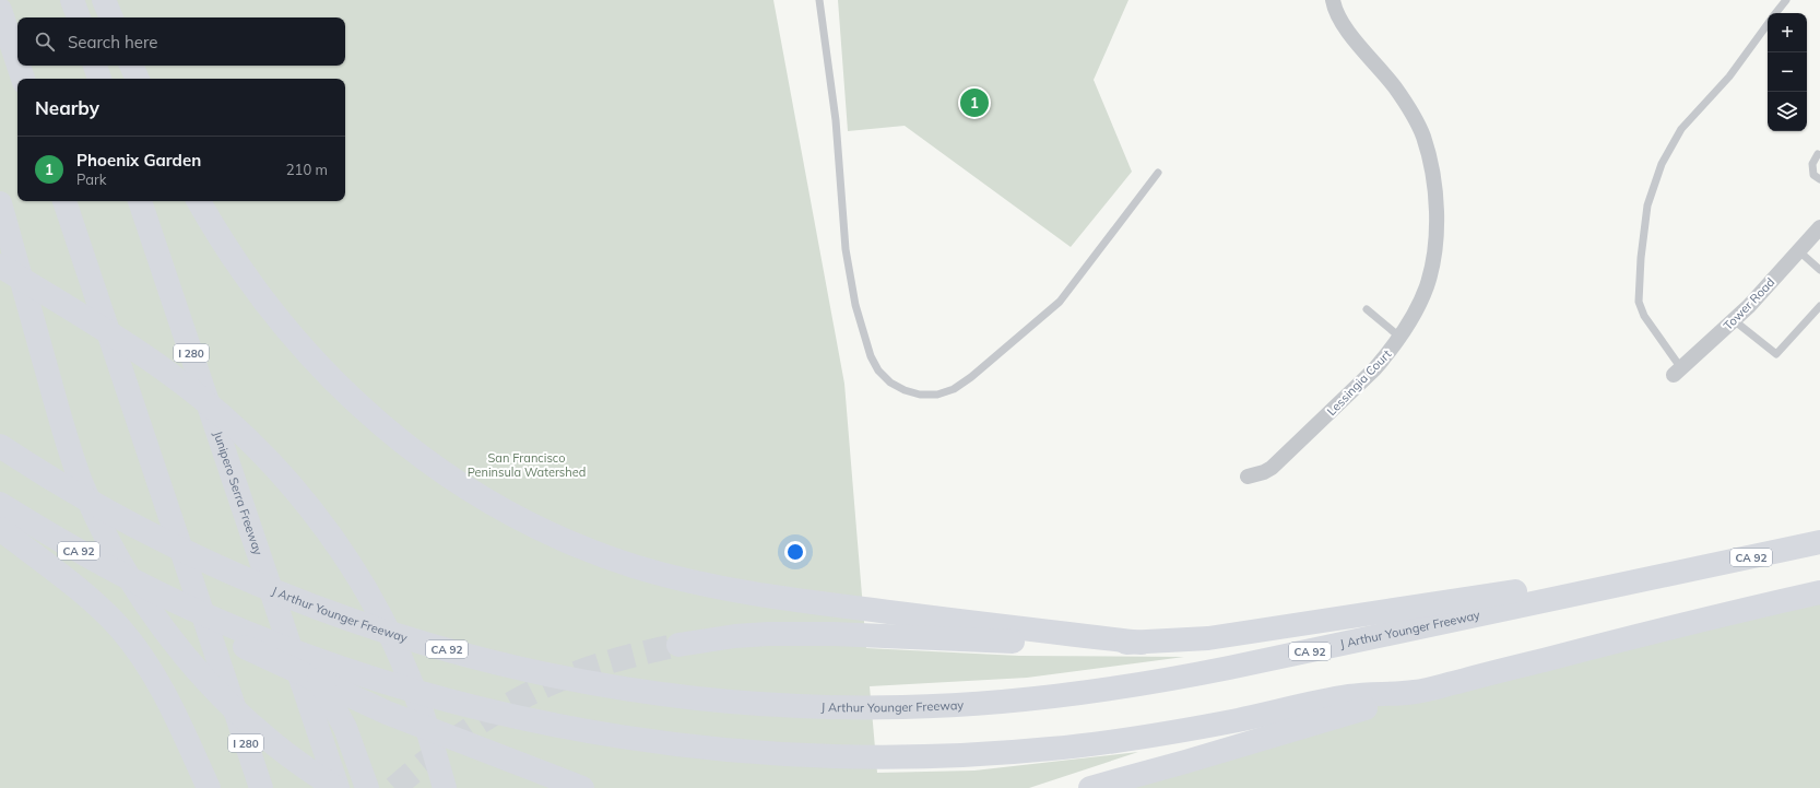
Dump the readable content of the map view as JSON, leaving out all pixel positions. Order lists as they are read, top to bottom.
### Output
{
  "streets": {
    "highway": [
      "I 280",
      "Junipero Serra Freeway",
      "CA 92",
      "J Arthur Younger Freeway"
    ],
    "street": ["Tower Road", "Lessingia Court"]
  },
  "parks": ["San Francisco Peninsula Watershed"],
  "page": {
    "map_buttons": ["+", "−"],
    "search": "Search here",
    "heading": "Nearby",
    "pins": "1",
    "list": [
      {
        "mark": "1",
        "name": "Phoenix Garden",
        "note": "Park",
        "value": "210 m"
      }
    ]
  }
}
